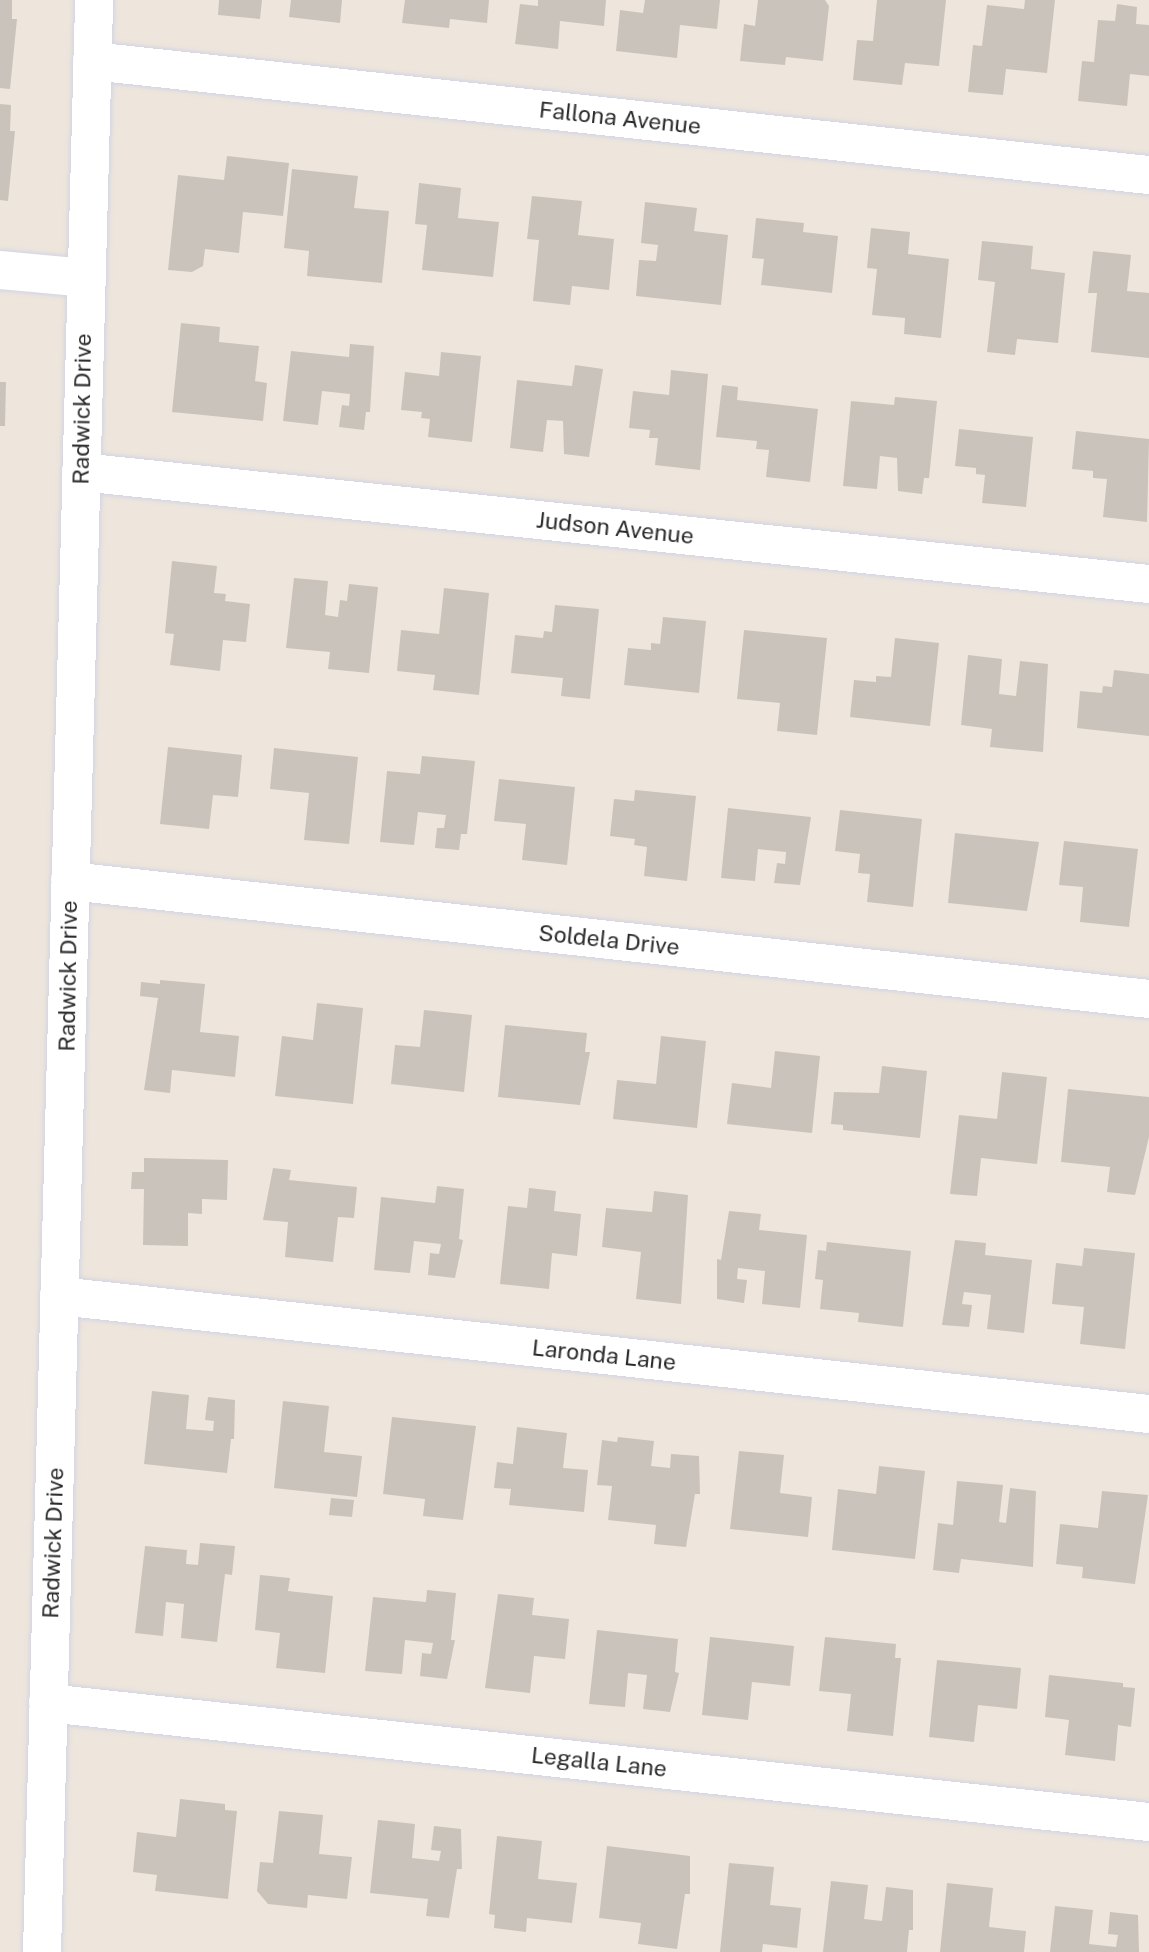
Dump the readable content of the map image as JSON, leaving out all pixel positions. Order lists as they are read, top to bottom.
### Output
{
  "streets": {
    "street": [
      "Fallona Avenue",
      "Radwick Drive",
      "Judson Avenue",
      "Soldela Drive",
      "Laronda Lane",
      "Legalla Lane"
    ]
  },
  "crossings": [
    ["Fallona Avenue", "Radwick Drive"],
    ["Radwick Drive", "Judson Avenue"],
    ["Radwick Drive", "Soldela Drive"],
    ["Radwick Drive", "Laronda Lane"],
    ["Radwick Drive", "Legalla Lane"]
  ]
}
